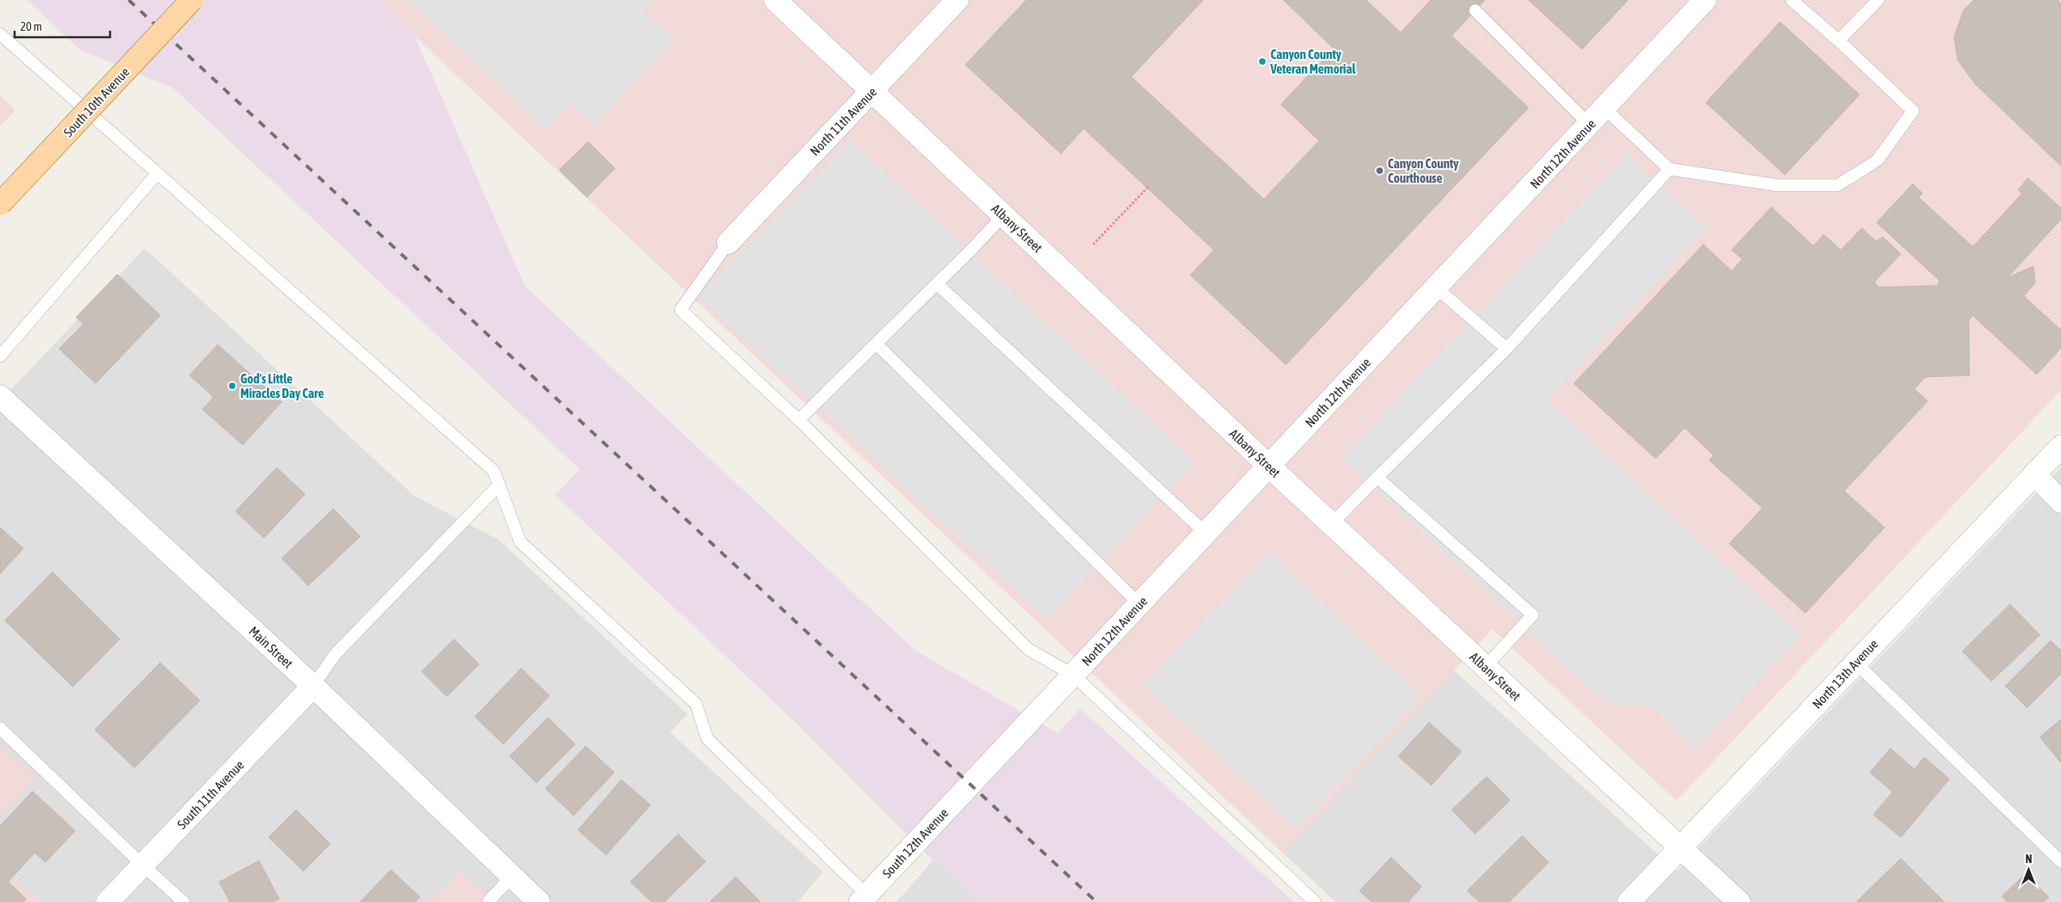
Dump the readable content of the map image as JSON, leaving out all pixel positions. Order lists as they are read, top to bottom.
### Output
{
  "streets": {
    "main road": ["South 10th Avenue"],
    "street": [
      "North 11th Avenue",
      "North 12th Avenue",
      "Albany Street",
      "Main Street",
      "North 13th Avenue",
      "South 11th Avenue",
      "South 12th Avenue"
    ]
  },
  "crossings": [
    ["North 11th Avenue", "Albany Street"],
    ["North 12th Avenue", "Albany Street"],
    ["North 12th Avenue", "South 12th Avenue"],
    ["Albany Street", "North 13th Avenue"],
    ["Main Street", "South 11th Avenue"]
  ],
  "places": ["Canyon County Veteran Memorial", "Canyon County Courthouse", "God's Little Miracles Day Care"],
  "scale_bar": "20 m",
  "north": "top"
}
